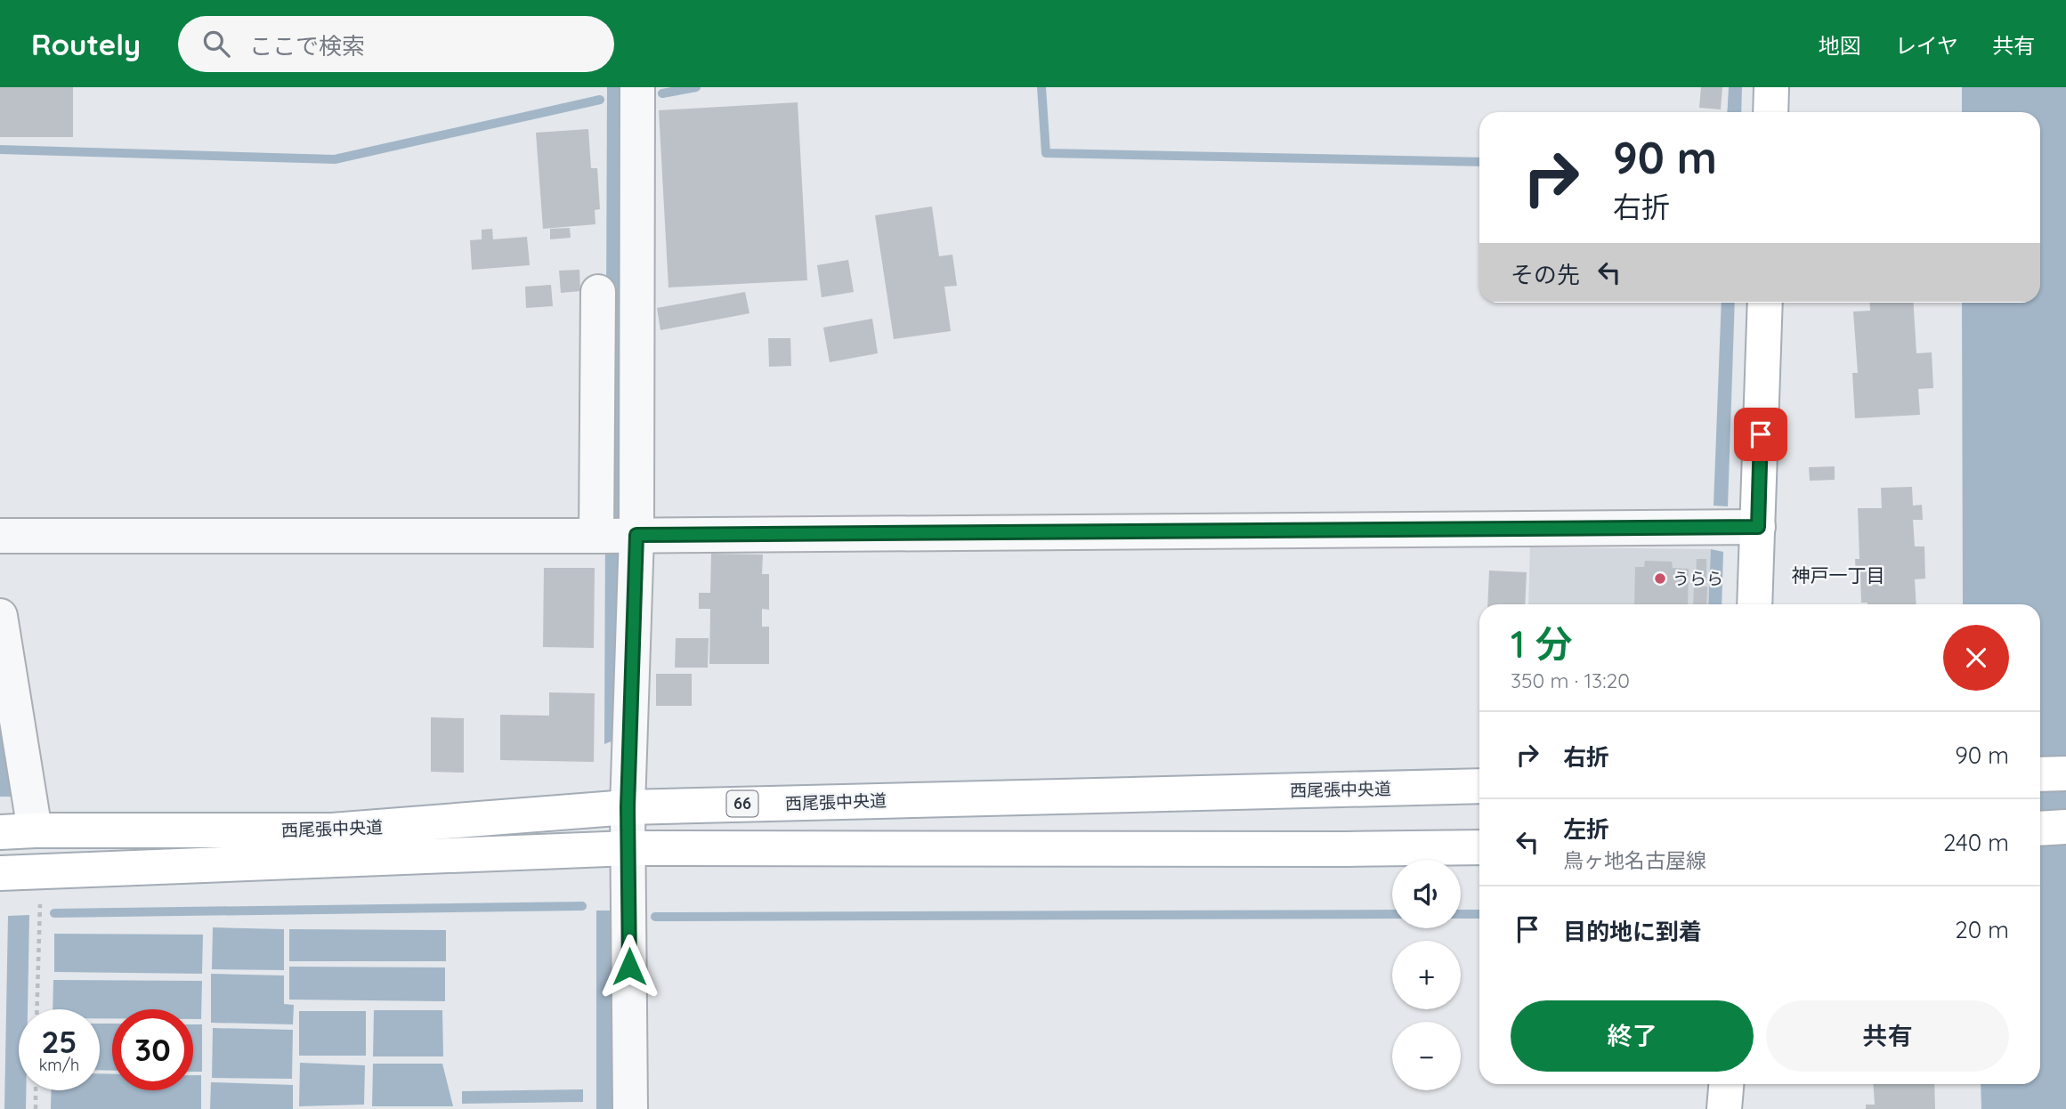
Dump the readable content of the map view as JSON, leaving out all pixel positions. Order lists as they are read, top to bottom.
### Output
{
  "streets": {
    "main road": ["西尾張中央道", "66"]
  },
  "districts": ["神戸一丁目"],
  "places": ["うらら"],
  "page": {
    "header": "Routely",
    "search": "ここで検索",
    "nav": ["地図", "レイヤ", "共有"],
    "turn": ["90 m", "右折"],
    "then": "その先",
    "heading": ["1 分", "350 m · 13:20"],
    "list": [
      {
        "name": "右折",
        "value": "90 m"
      },
      {
        "name": "左折",
        "note": "鳥ヶ地名古屋線",
        "value": "240 m"
      },
      {
        "name": "目的地に到着",
        "value": "20 m"
      }
    ],
    "map_buttons": ["+", "−"],
    "buttons": ["終了", "共有"],
    "speed": "25 km/h",
    "limit": "30"
  }
}
